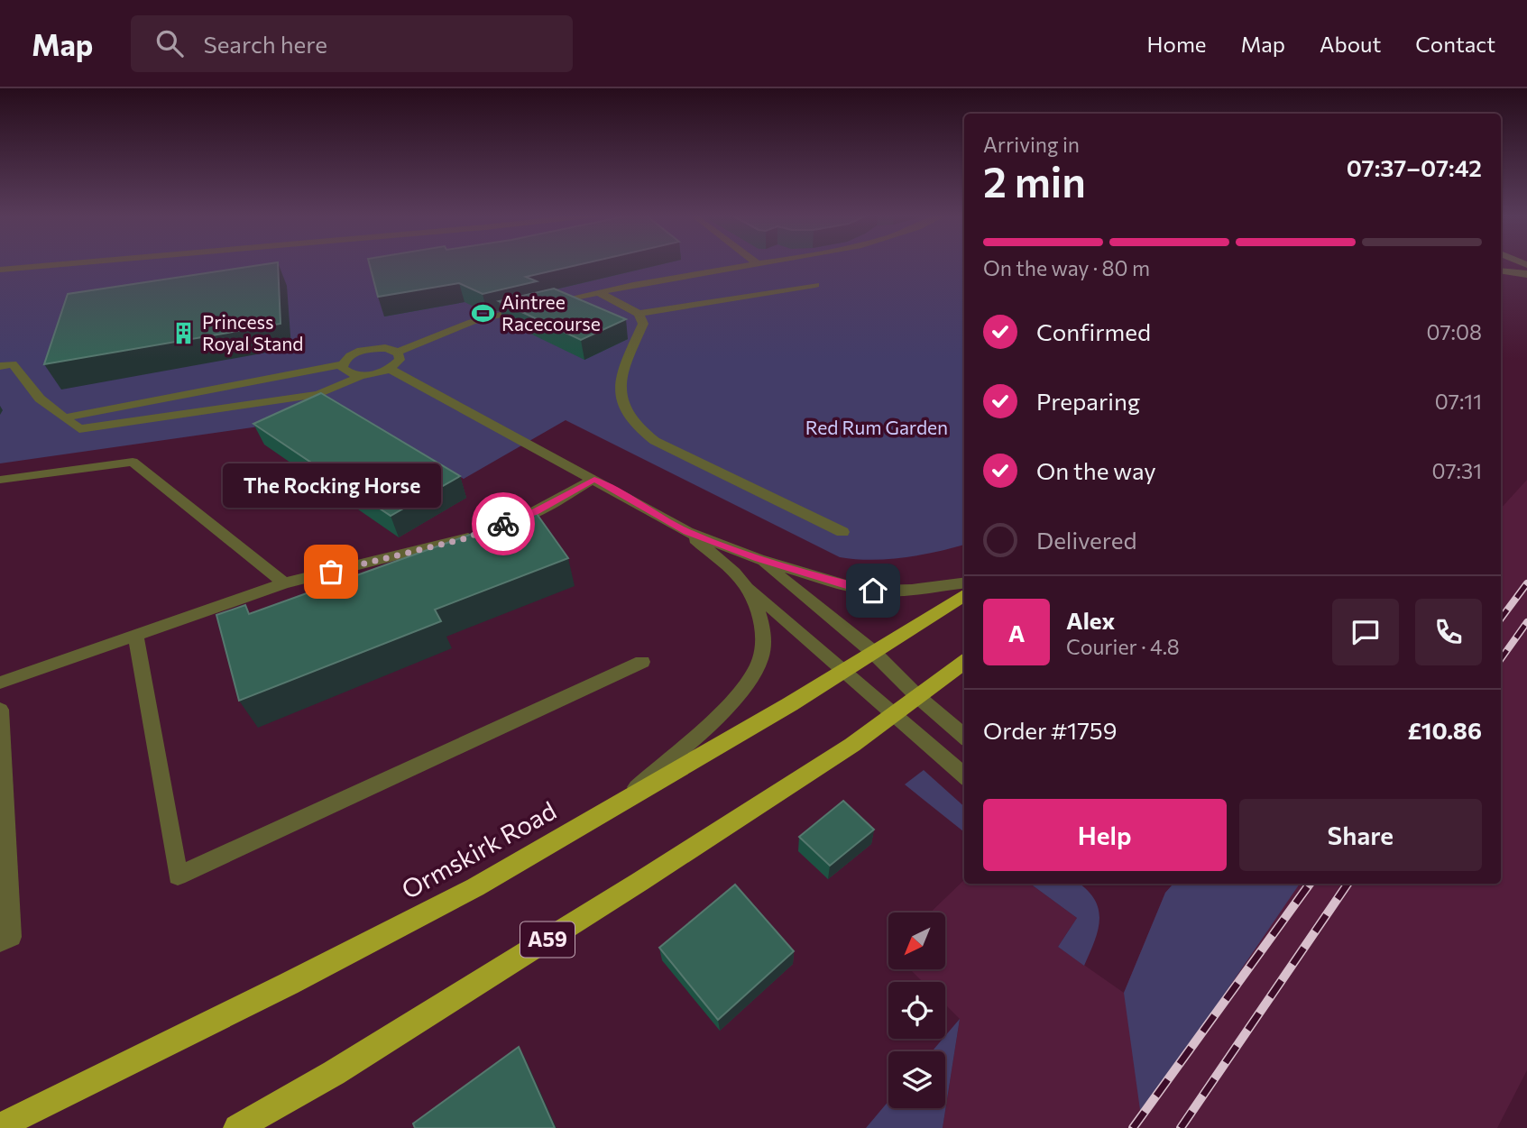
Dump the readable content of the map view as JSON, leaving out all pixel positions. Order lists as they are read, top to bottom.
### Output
{
  "streets": {
    "highway": ["Ormskirk Road", "A59"]
  },
  "parks": ["Red Rum Garden"],
  "places": {
    "sports": ["Aintree Racecourse"],
    "building": ["Princess Royal Stand"],
    "other": ["The Rocking Horse"]
  },
  "north": "bottom left",
  "page": {
    "header": "Map",
    "search": "Search here",
    "nav": [
      "Home",
      "Map",
      "About",
      "Contact"
    ],
    "heading": ["2 min", "Arriving in", "07:37–07:42"],
    "panel": [
      "Alex",
      "Courier · 4.8",
      "Order #1759",
      "£10.86"
    ],
    "bar": "On the way · 80 m",
    "list": [
      ["Confirmed", "07:08"],
      ["Preparing", "07:11"],
      ["On the way", "07:31"],
      "Delivered"
    ],
    "bubble": "The Rocking Horse",
    "round": "A",
    "buttons": ["Help", "Share"]
  }
}
